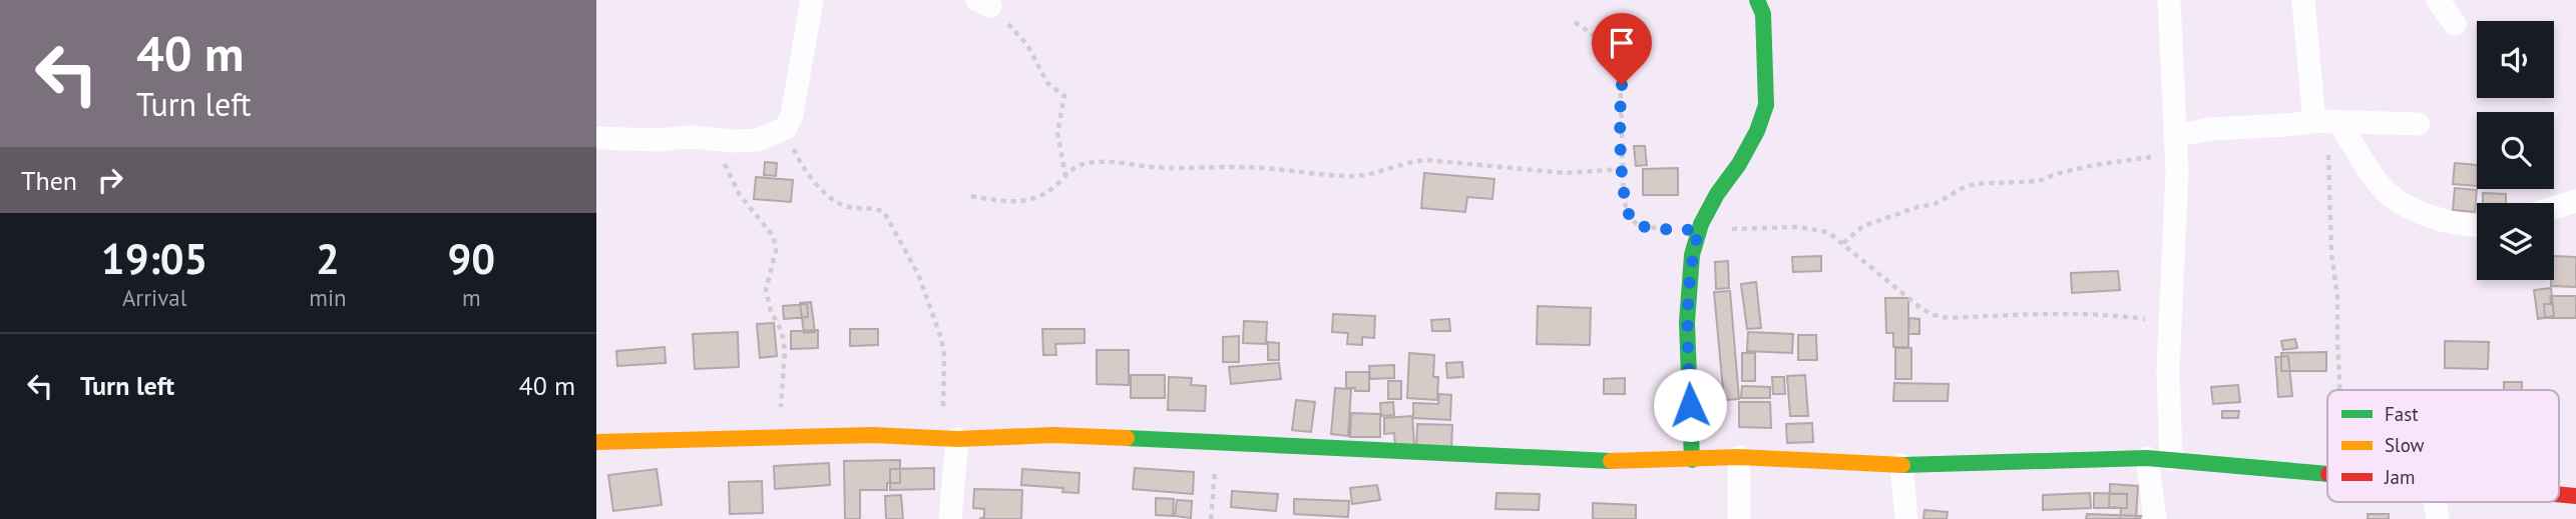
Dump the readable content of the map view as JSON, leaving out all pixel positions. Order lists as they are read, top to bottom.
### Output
{
  "legend": ["Fast", "Slow", "Jam"],
  "page": {
    "turn": ["40 m", "Turn left"],
    "then": "Then",
    "eta": [
      "19:05",
      "Arrival",
      "2",
      "min",
      "90",
      "m"
    ],
    "list": [
      {
        "name": "Turn left",
        "value": "40 m"
      }
    ]
  }
}
